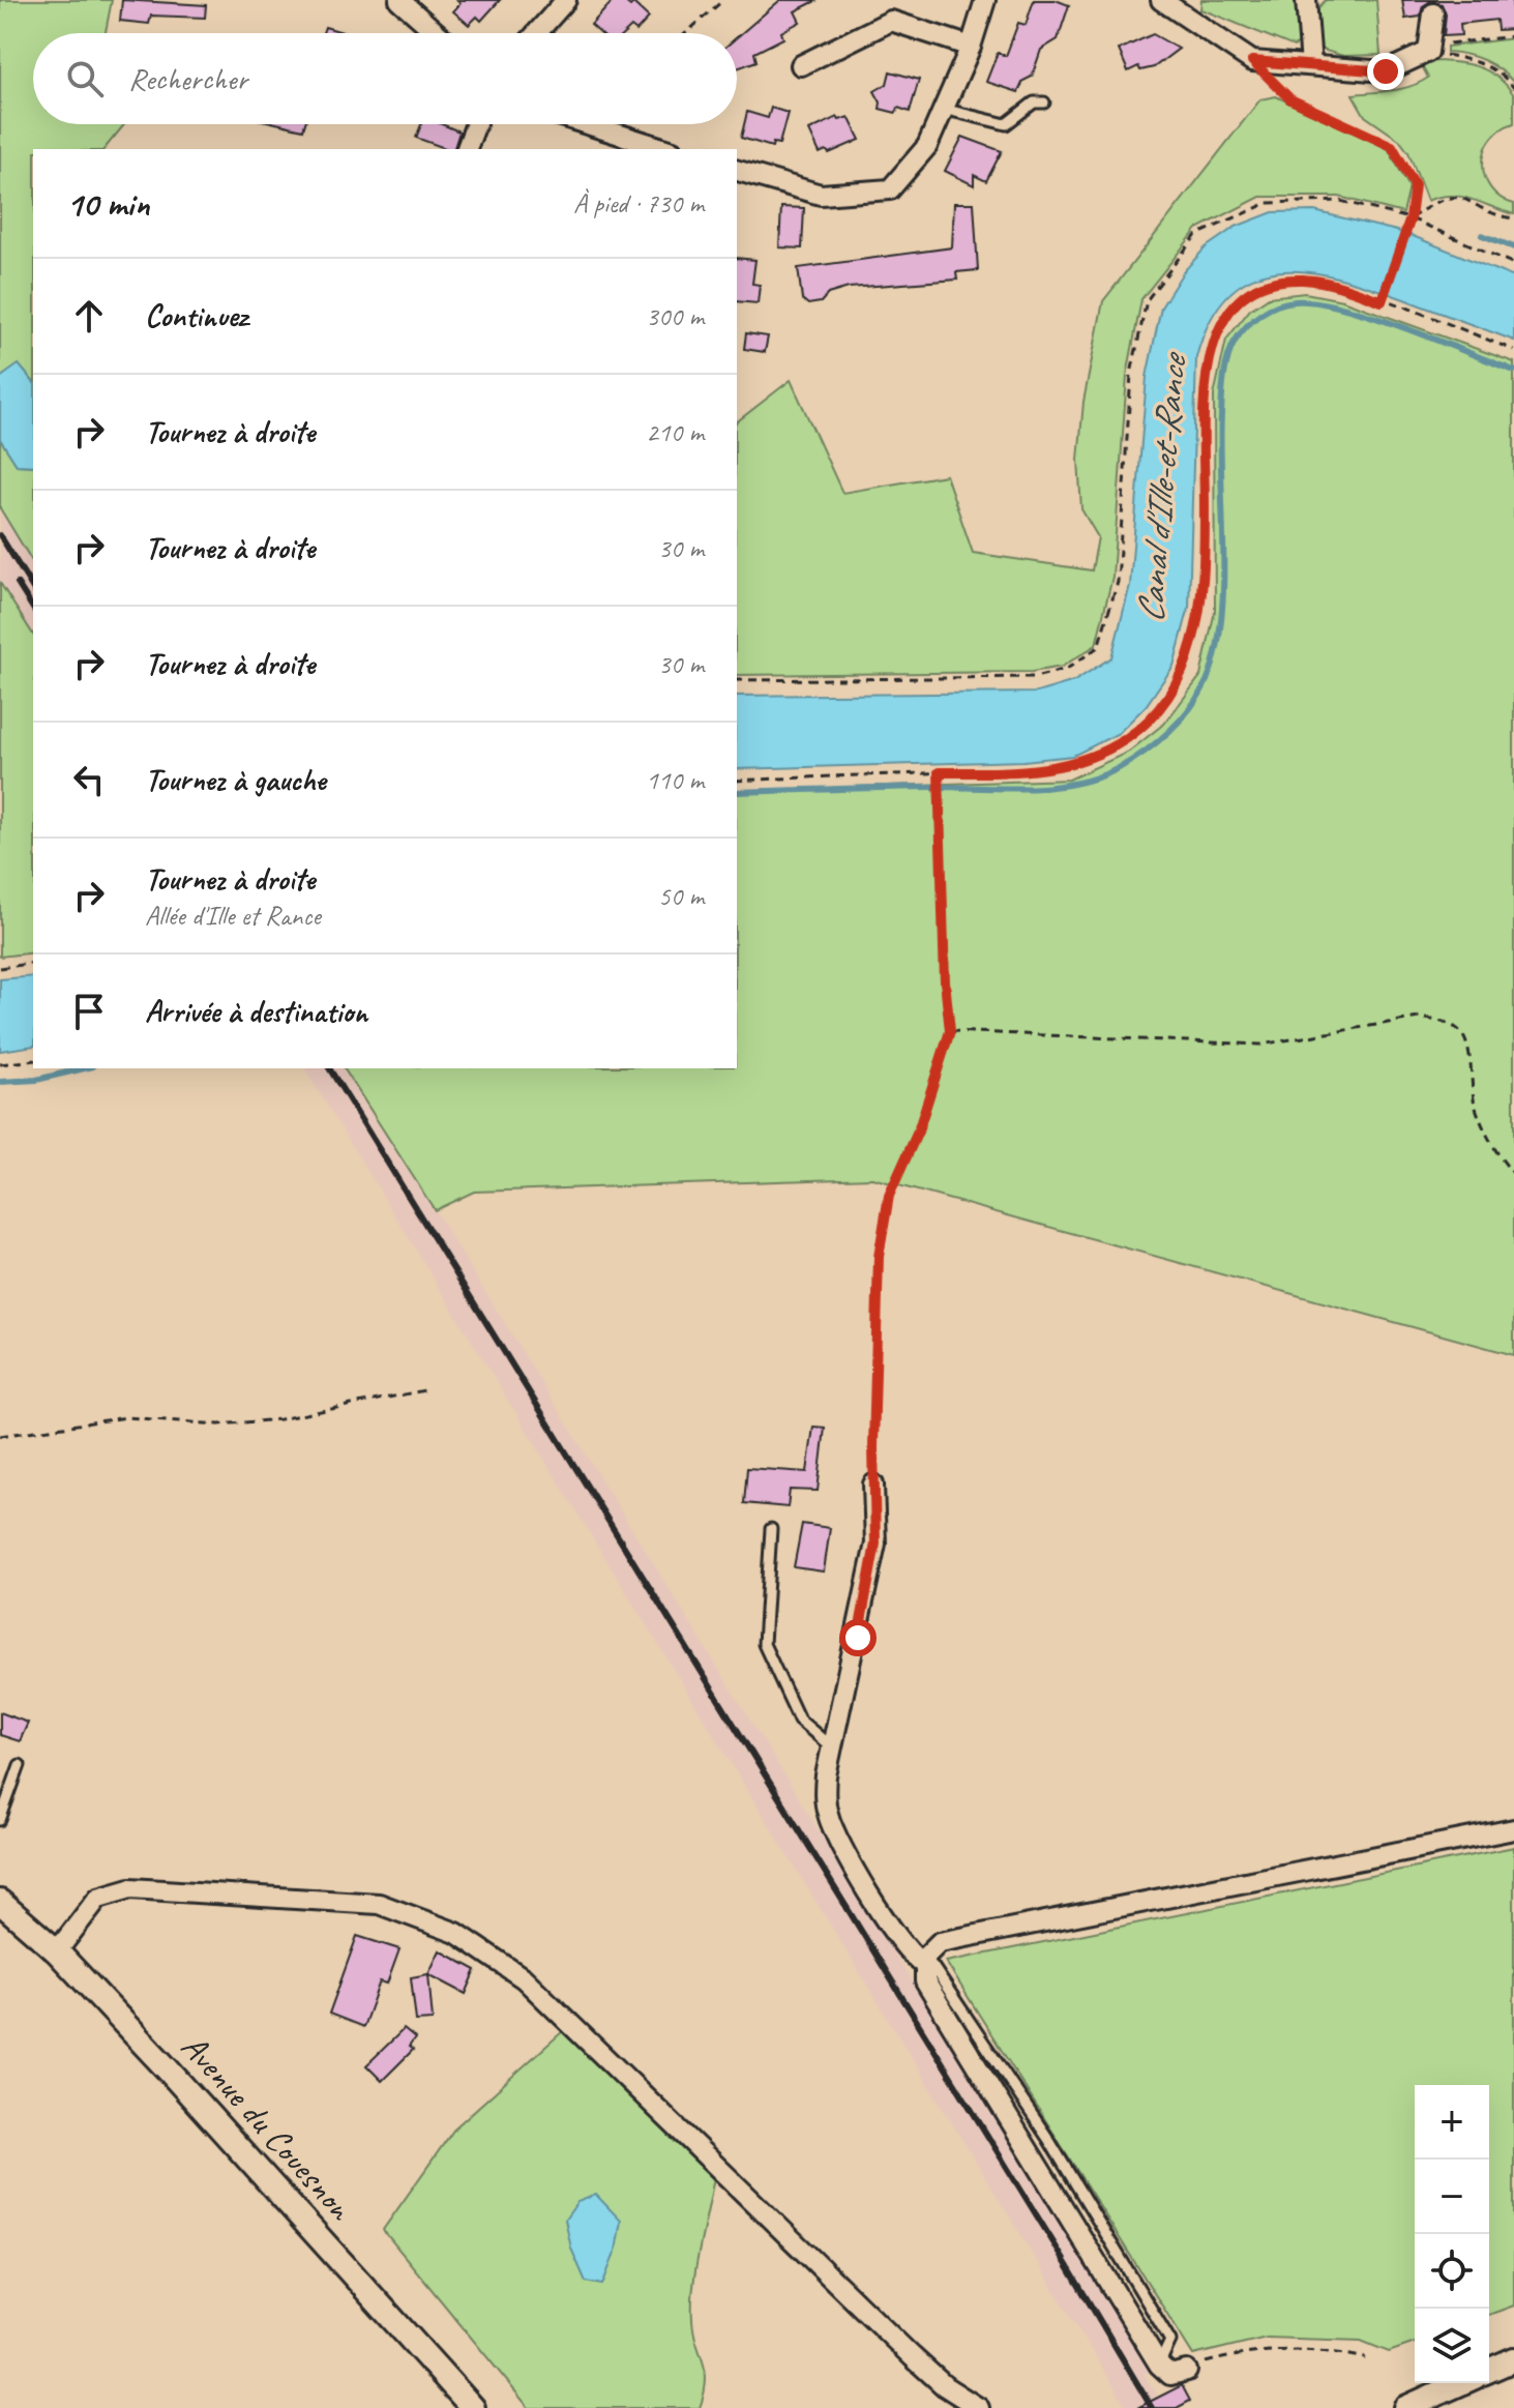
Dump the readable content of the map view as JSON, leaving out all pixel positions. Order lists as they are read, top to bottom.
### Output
{
  "streets": {
    "street": ["Avenue du Couesnon"]
  },
  "water": ["Canal d'Ille-et-Rance"],
  "page": {
    "search": "Rechercher",
    "heading": ["10 min", "À pied · 730 m"],
    "list": [
      ["Continuez", "300 m"],
      ["Tournez à droite", "210 m"],
      ["Tournez à droite", "30 m"],
      ["Tournez à droite", "30 m"],
      ["Tournez à gauche", "110 m"],
      ["Tournez à droite", "Allée d'Ille et Rance", "50 m"],
      "Arrivée à destination"
    ],
    "map_buttons": ["+", "−"]
  }
}
